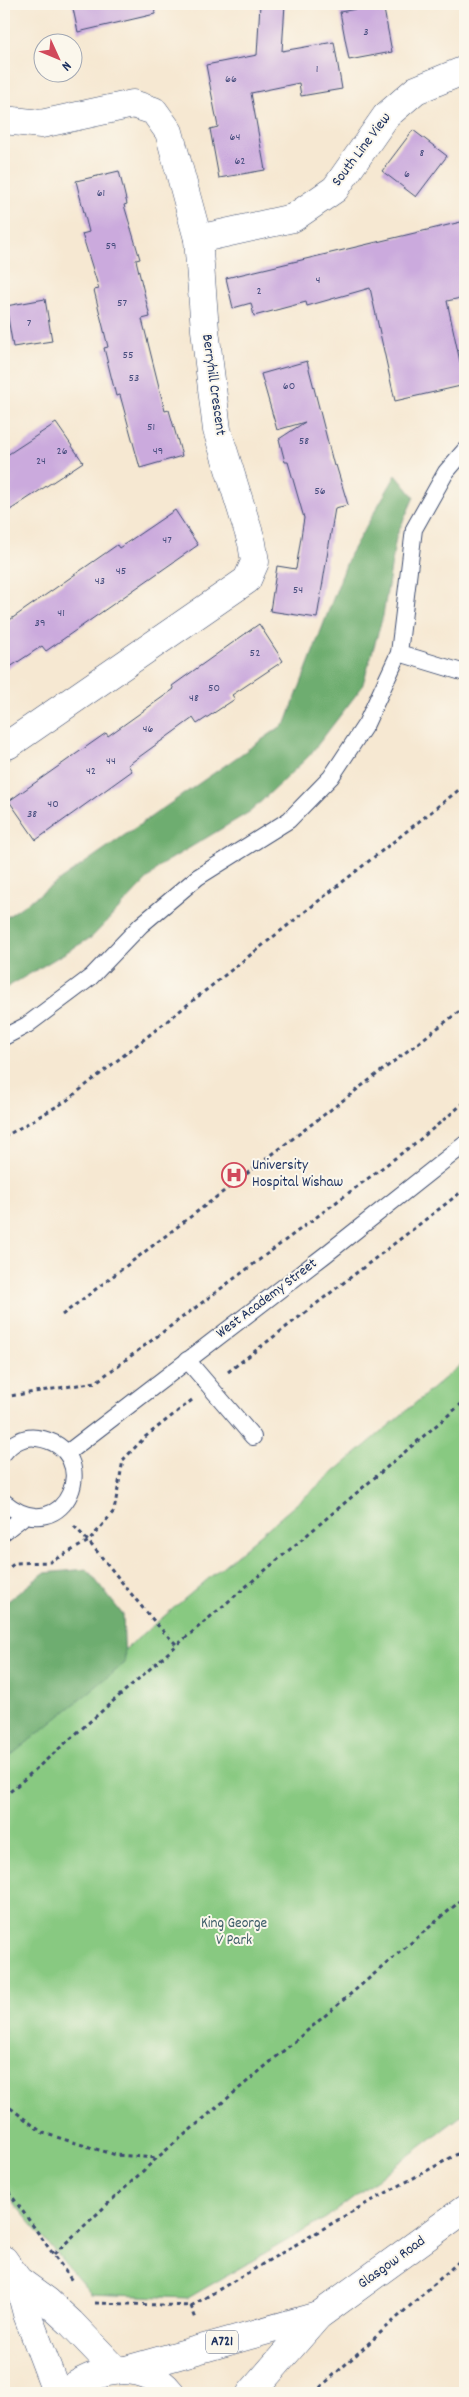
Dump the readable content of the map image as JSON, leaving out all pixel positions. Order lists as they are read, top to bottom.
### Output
{
  "streets": {
    "street": [
      "South Line View",
      "Berryhill Crescent",
      "Glasgow Road",
      "A721"
    ],
    "lane": ["West Academy Street"]
  },
  "crossings": [
    ["South Line View", "Berryhill Crescent"]
  ],
  "parks": ["King George V Park"],
  "places": {
    "hospital": ["University Hospital Wishaw"]
  },
  "house_numbers": [
    "3",
    "1",
    "66",
    "64",
    "8",
    "62",
    "6",
    "61",
    "59",
    "4",
    "2",
    "57",
    "7",
    "55",
    "53",
    "60",
    "51",
    "58",
    "26",
    "49",
    "24",
    "56",
    "47",
    "45",
    "43",
    "54",
    "41",
    "39",
    "52",
    "50",
    "48",
    "46",
    "44",
    "42",
    "40",
    "38"
  ],
  "north": "bottom right"
}
